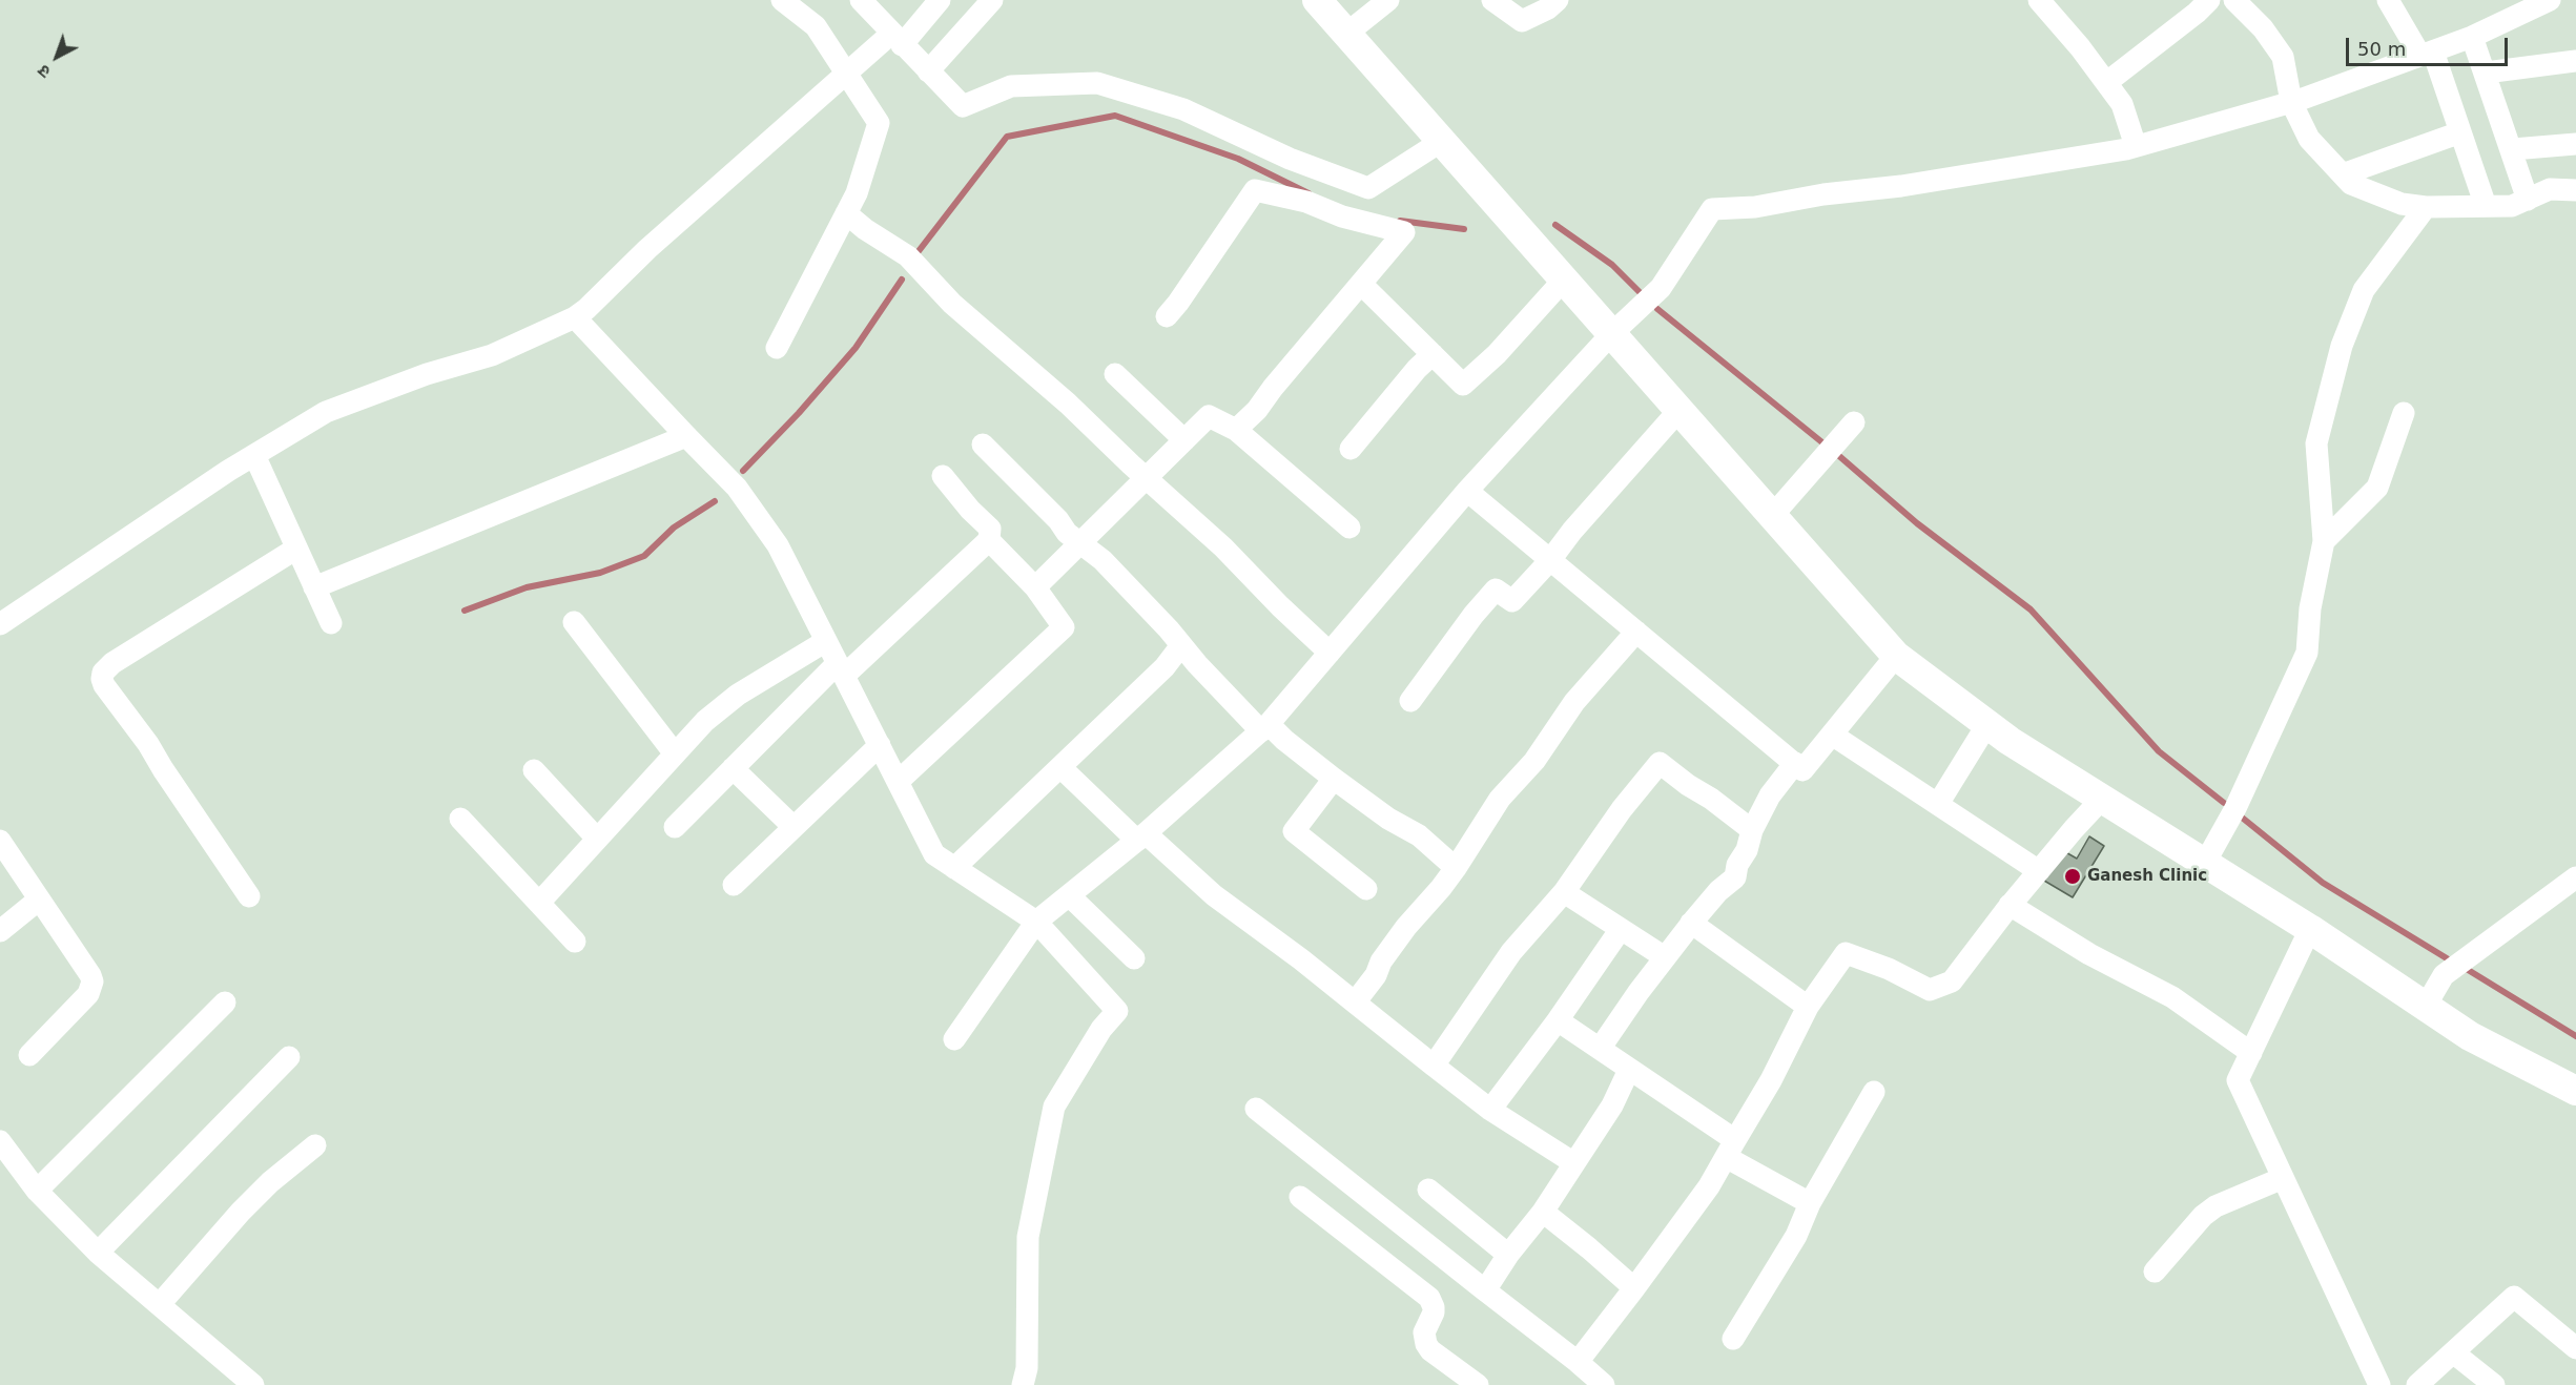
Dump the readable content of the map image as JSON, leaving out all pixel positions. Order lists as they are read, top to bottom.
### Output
{
  "places": ["Ganesh Clinic"],
  "scale_bar": "50 m",
  "north": "bottom left"
}
